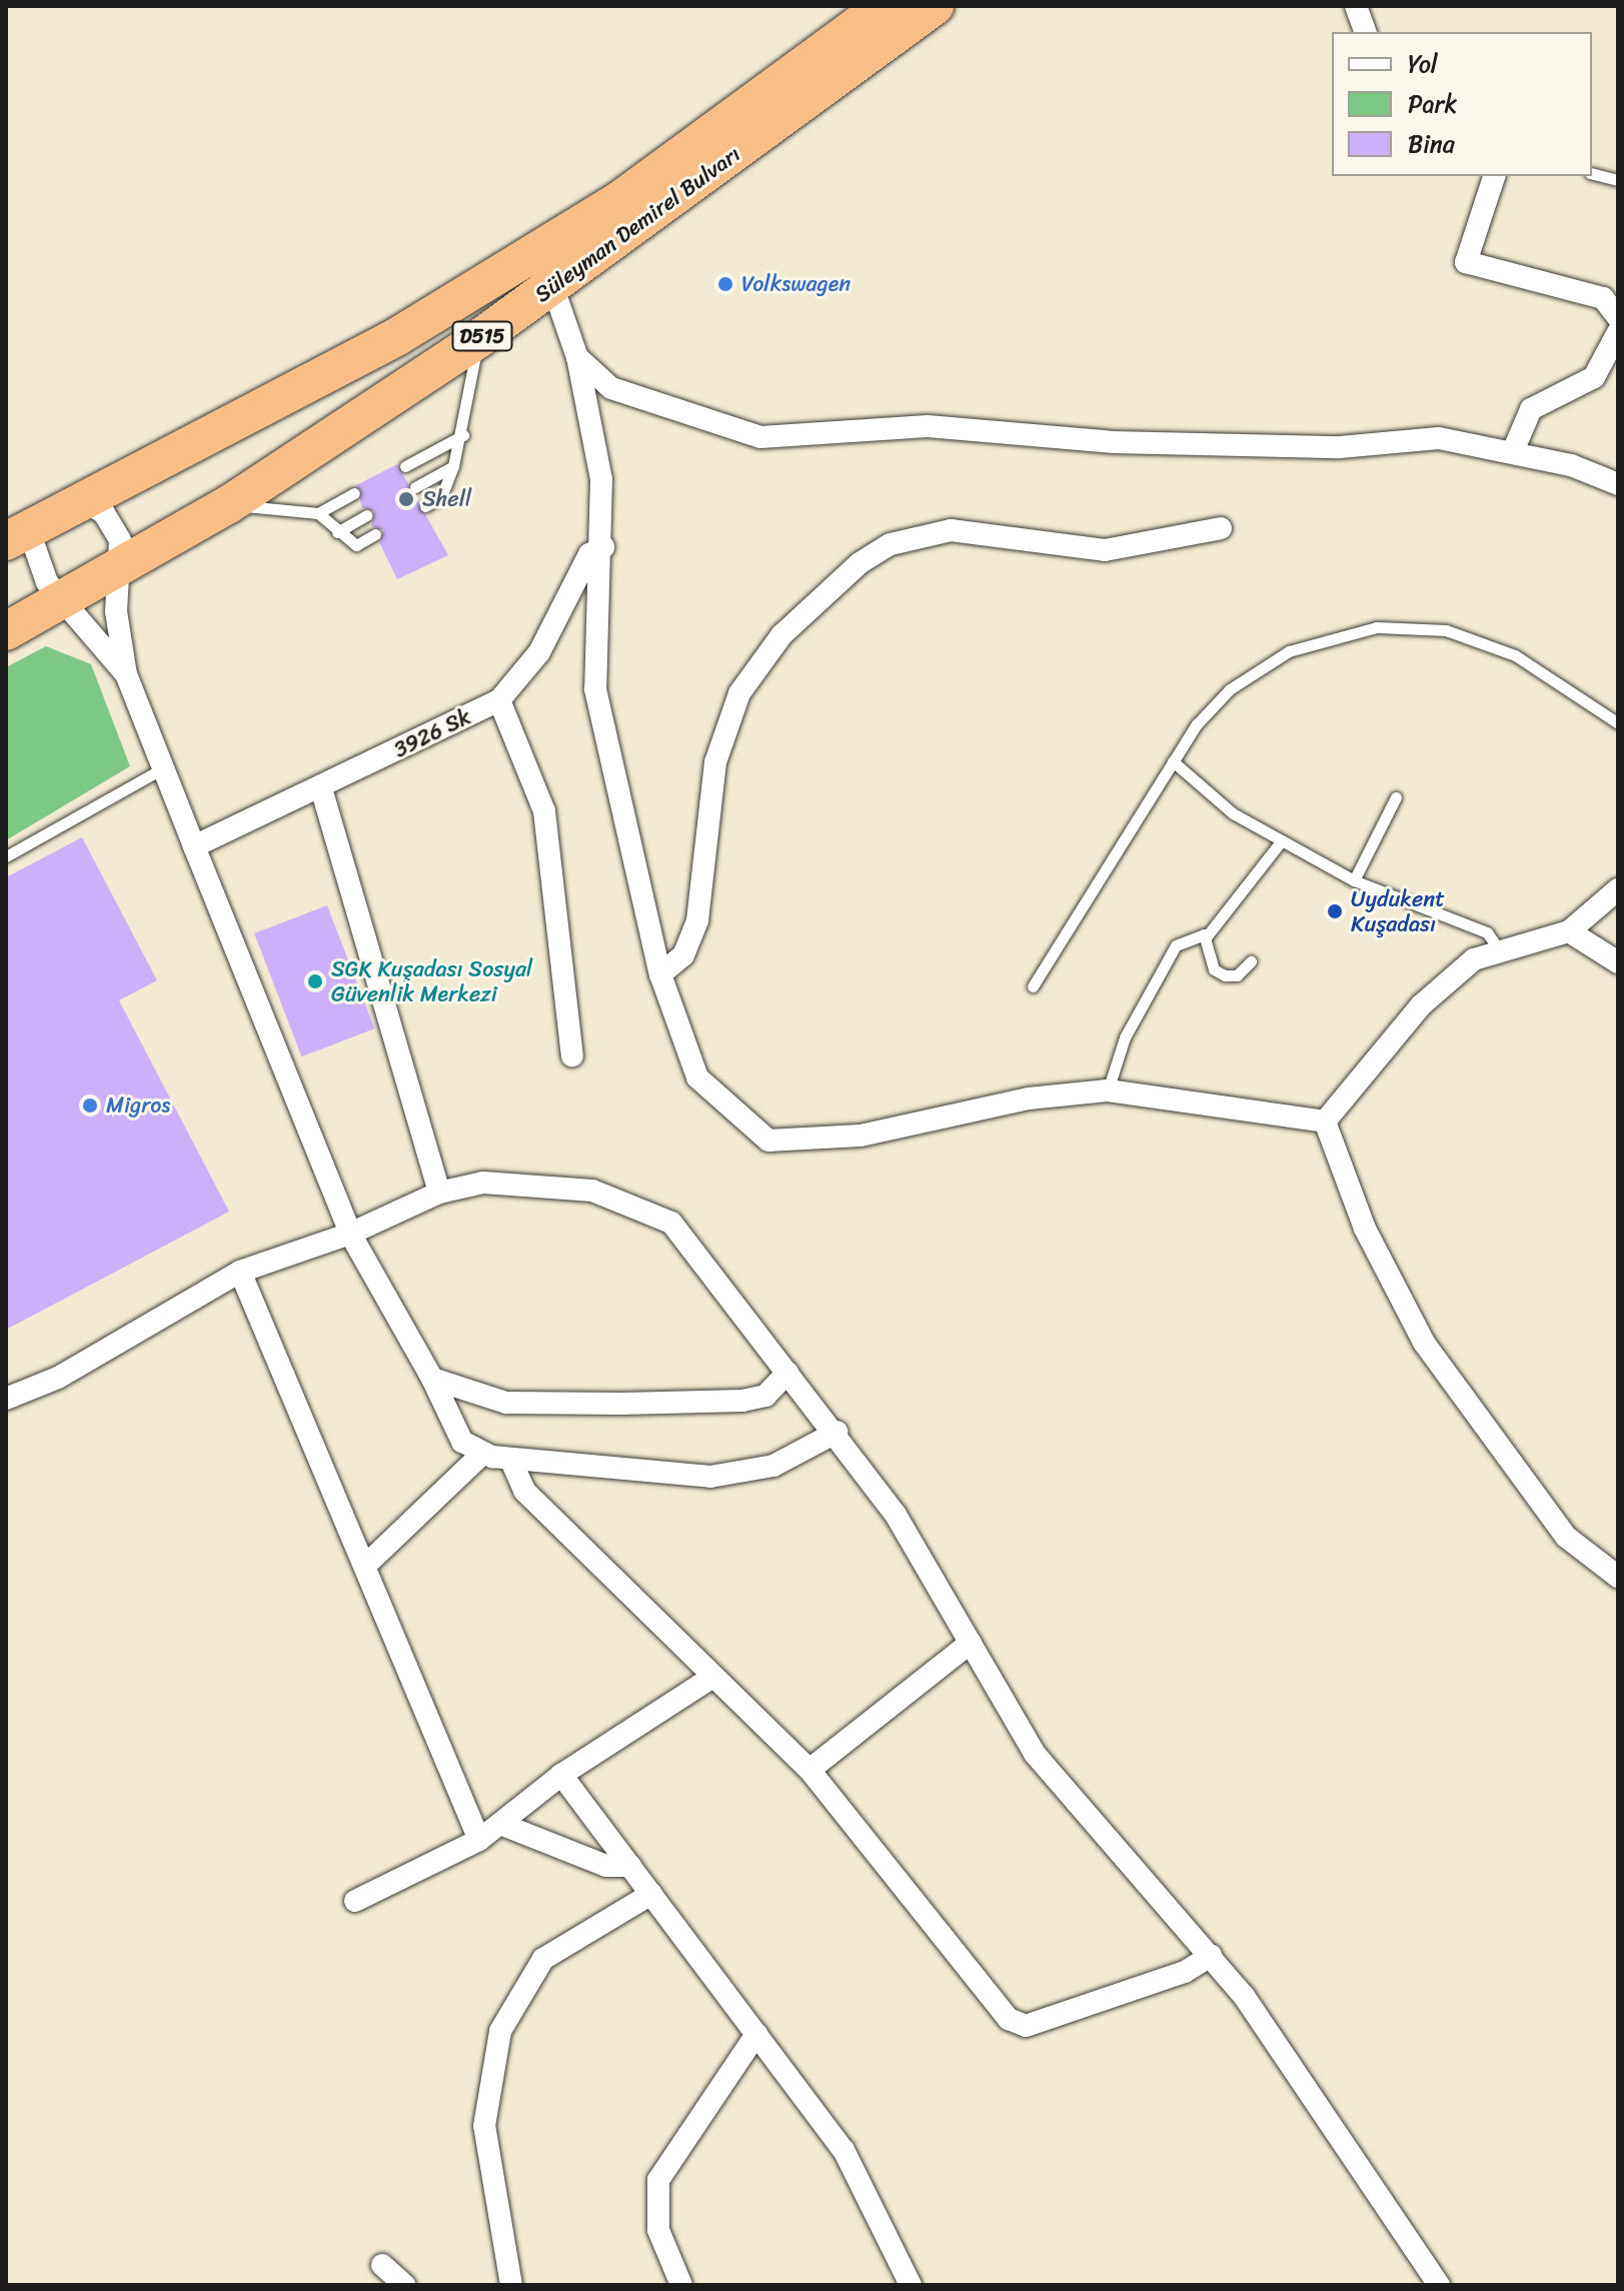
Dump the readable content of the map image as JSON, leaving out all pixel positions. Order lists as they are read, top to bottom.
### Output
{
  "streets": {
    "highway": ["Süleyman Demirel Bulvarı", "D515"],
    "street": ["3926 Sk"]
  },
  "places": [
    "Volkswagen",
    "Shell",
    "Uydukent Kuşadası",
    "SGK Kuşadası Sosyal Güvenlik Merkezi",
    "Migros"
  ],
  "legend": ["Yol", "Park", "Bina"]
}
